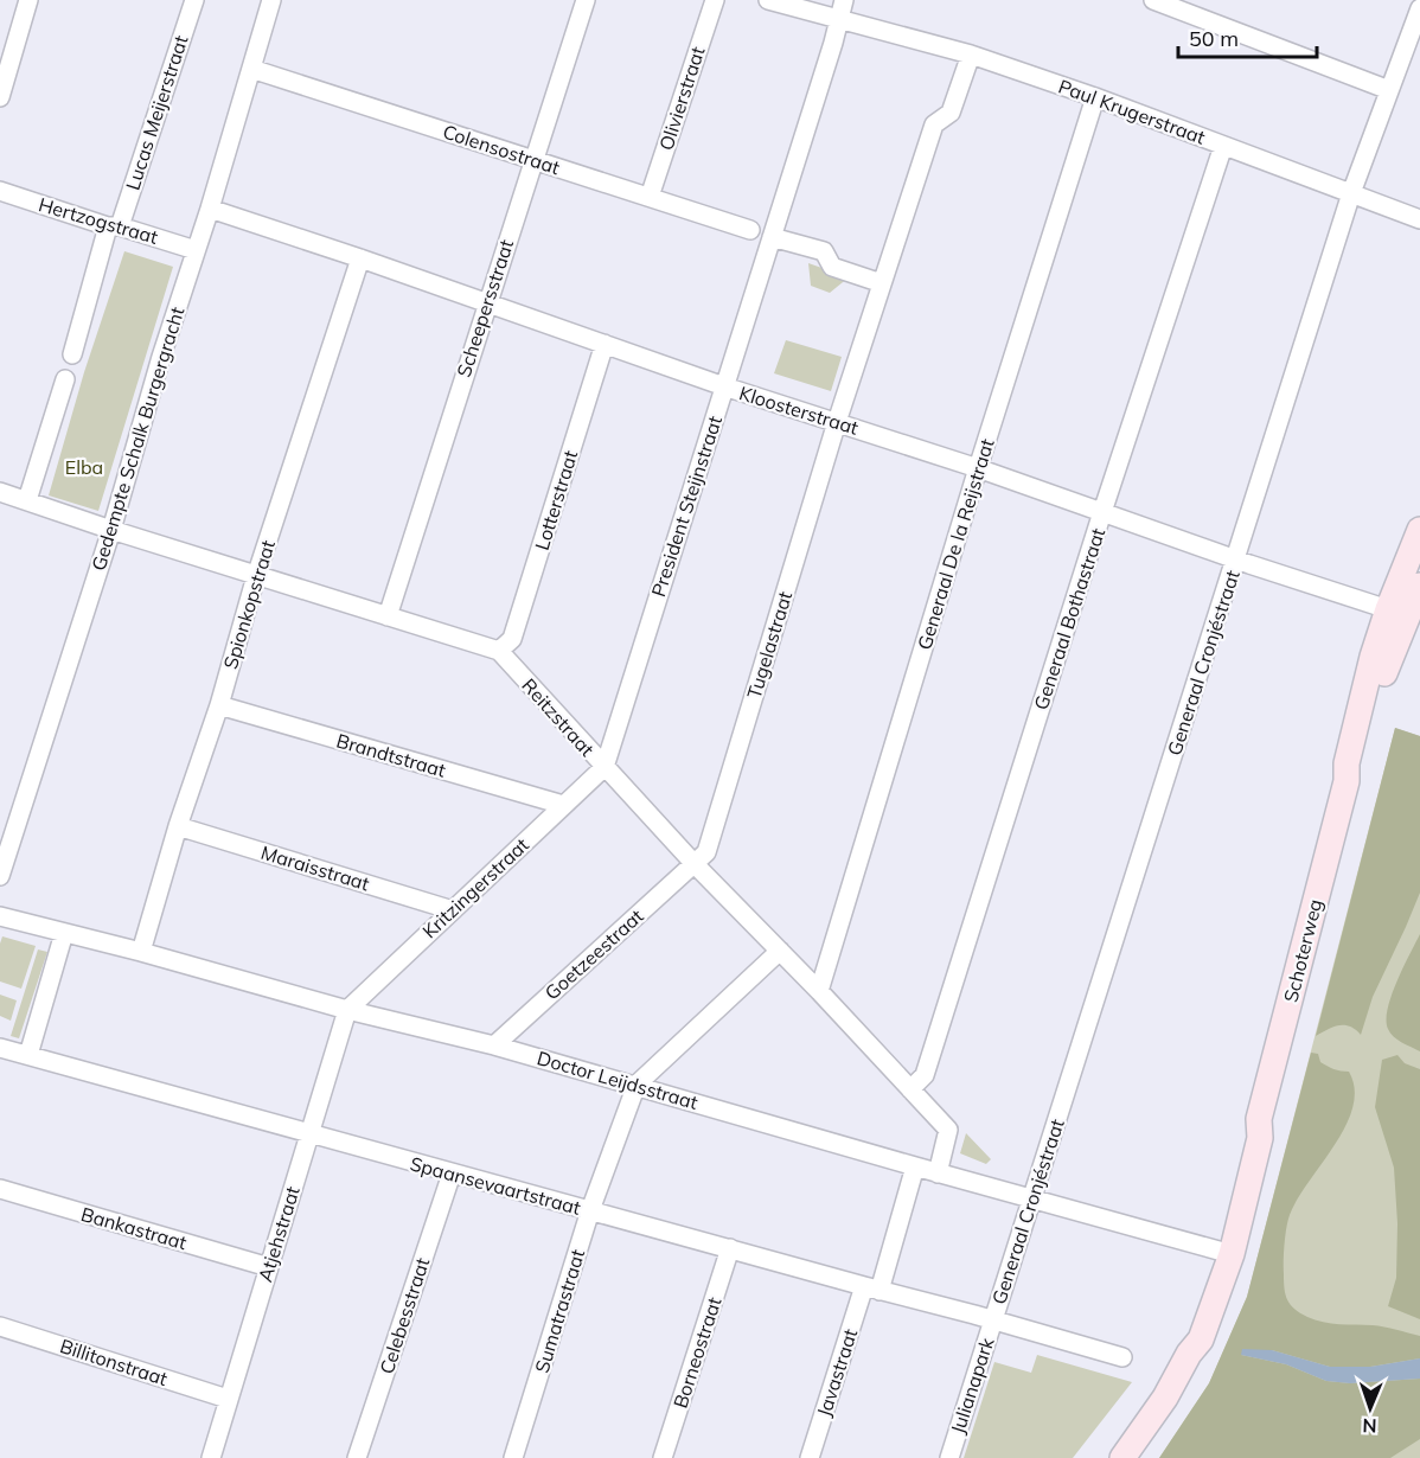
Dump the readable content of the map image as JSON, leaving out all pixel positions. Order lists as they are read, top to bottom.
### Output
{
  "streets": {
    "main road": ["Schoterweg"],
    "street": [
      "Olivierstraat",
      "Paul Krugerstraat",
      "Lucas Meijerstraat",
      "Colensostraat",
      "Hertzogstraat",
      "Scheepersstraat",
      "Kloosterstraat",
      "Gedempte Schalk Burgergracht",
      "Lotterstraat",
      "President Steijnstraat",
      "Generaal De la Reijstraat",
      "Spionkopstraat",
      "Generaal Bothastraat",
      "Tugelastraat",
      "Generaal Cronjéstraat",
      "Reitzstraat",
      "Brandtstraat",
      "Maraisstraat",
      "Kritzingerstraat",
      "Goetzeestraat",
      "Doctor Leijdsstraat",
      "Spaansevaartstraat",
      "Bankastraat",
      "Atjehstraat",
      "Sumatrastraat",
      "Celebesstraat",
      "Borneostraat",
      "Billitonstraat",
      "Javastraat",
      "Julianapark"
    ]
  },
  "crossings": [
    ["Olivierstraat", "Colensostraat"],
    ["Paul Krugerstraat", "President Steijnstraat"],
    ["Paul Krugerstraat", "Generaal De la Reijstraat"],
    ["Paul Krugerstraat", "Generaal Bothastraat"],
    ["Paul Krugerstraat", "Generaal Cronjéstraat"],
    ["Lucas Meijerstraat", "Hertzogstraat"],
    ["Colensostraat", "Scheepersstraat"],
    ["Colensostraat", "Gedempte Schalk Burgergracht"],
    ["Hertzogstraat", "Gedempte Schalk Burgergracht"],
    ["Scheepersstraat", "Kloosterstraat"],
    ["Kloosterstraat", "Gedempte Schalk Burgergracht"],
    ["Kloosterstraat", "Lotterstraat"],
    ["Kloosterstraat", "President Steijnstraat"],
    ["Kloosterstraat", "Generaal De la Reijstraat"],
    ["Kloosterstraat", "Spionkopstraat"],
    ["Kloosterstraat", "Generaal Bothastraat"],
    ["Kloosterstraat", "Tugelastraat"],
    ["Kloosterstraat", "Generaal Cronjéstraat"],
    ["Kloosterstraat", "Schoterweg"],
    ["Lotterstraat", "Reitzstraat"],
    ["President Steijnstraat", "Reitzstraat"],
    ["President Steijnstraat", "Kritzingerstraat"],
    ["Generaal De la Reijstraat", "Reitzstraat"],
    ["Spionkopstraat", "Brandtstraat"],
    ["Spionkopstraat", "Maraisstraat"],
    ["Spionkopstraat", "Doctor Leijdsstraat"],
    ["Generaal Bothastraat", "Reitzstraat"],
    ["Tugelastraat", "Reitzstraat"],
    ["Tugelastraat", "Goetzeestraat"],
    ["Generaal Cronjéstraat", "Doctor Leijdsstraat"],
    ["Generaal Cronjéstraat", "Spaansevaartstraat"],
    ["Generaal Cronjéstraat", "Julianapark"],
    ["Reitzstraat", "Kritzingerstraat"],
    ["Reitzstraat", "Goetzeestraat"],
    ["Reitzstraat", "Doctor Leijdsstraat"],
    ["Brandtstraat", "Kritzingerstraat"],
    ["Maraisstraat", "Kritzingerstraat"],
    ["Kritzingerstraat", "Doctor Leijdsstraat"],
    ["Kritzingerstraat", "Atjehstraat"],
    ["Schoterweg", "Doctor Leijdsstraat"],
    ["Goetzeestraat", "Doctor Leijdsstraat"],
    ["Doctor Leijdsstraat", "Atjehstraat"],
    ["Doctor Leijdsstraat", "Sumatrastraat"],
    ["Doctor Leijdsstraat", "Javastraat"],
    ["Spaansevaartstraat", "Atjehstraat"],
    ["Spaansevaartstraat", "Sumatrastraat"],
    ["Spaansevaartstraat", "Celebesstraat"],
    ["Spaansevaartstraat", "Borneostraat"],
    ["Spaansevaartstraat", "Javastraat"],
    ["Spaansevaartstraat", "Julianapark"],
    ["Bankastraat", "Atjehstraat"],
    ["Atjehstraat", "Billitonstraat"]
  ],
  "parks": ["Elba"],
  "scale_bar": "50 m",
  "north": "bottom"
}
